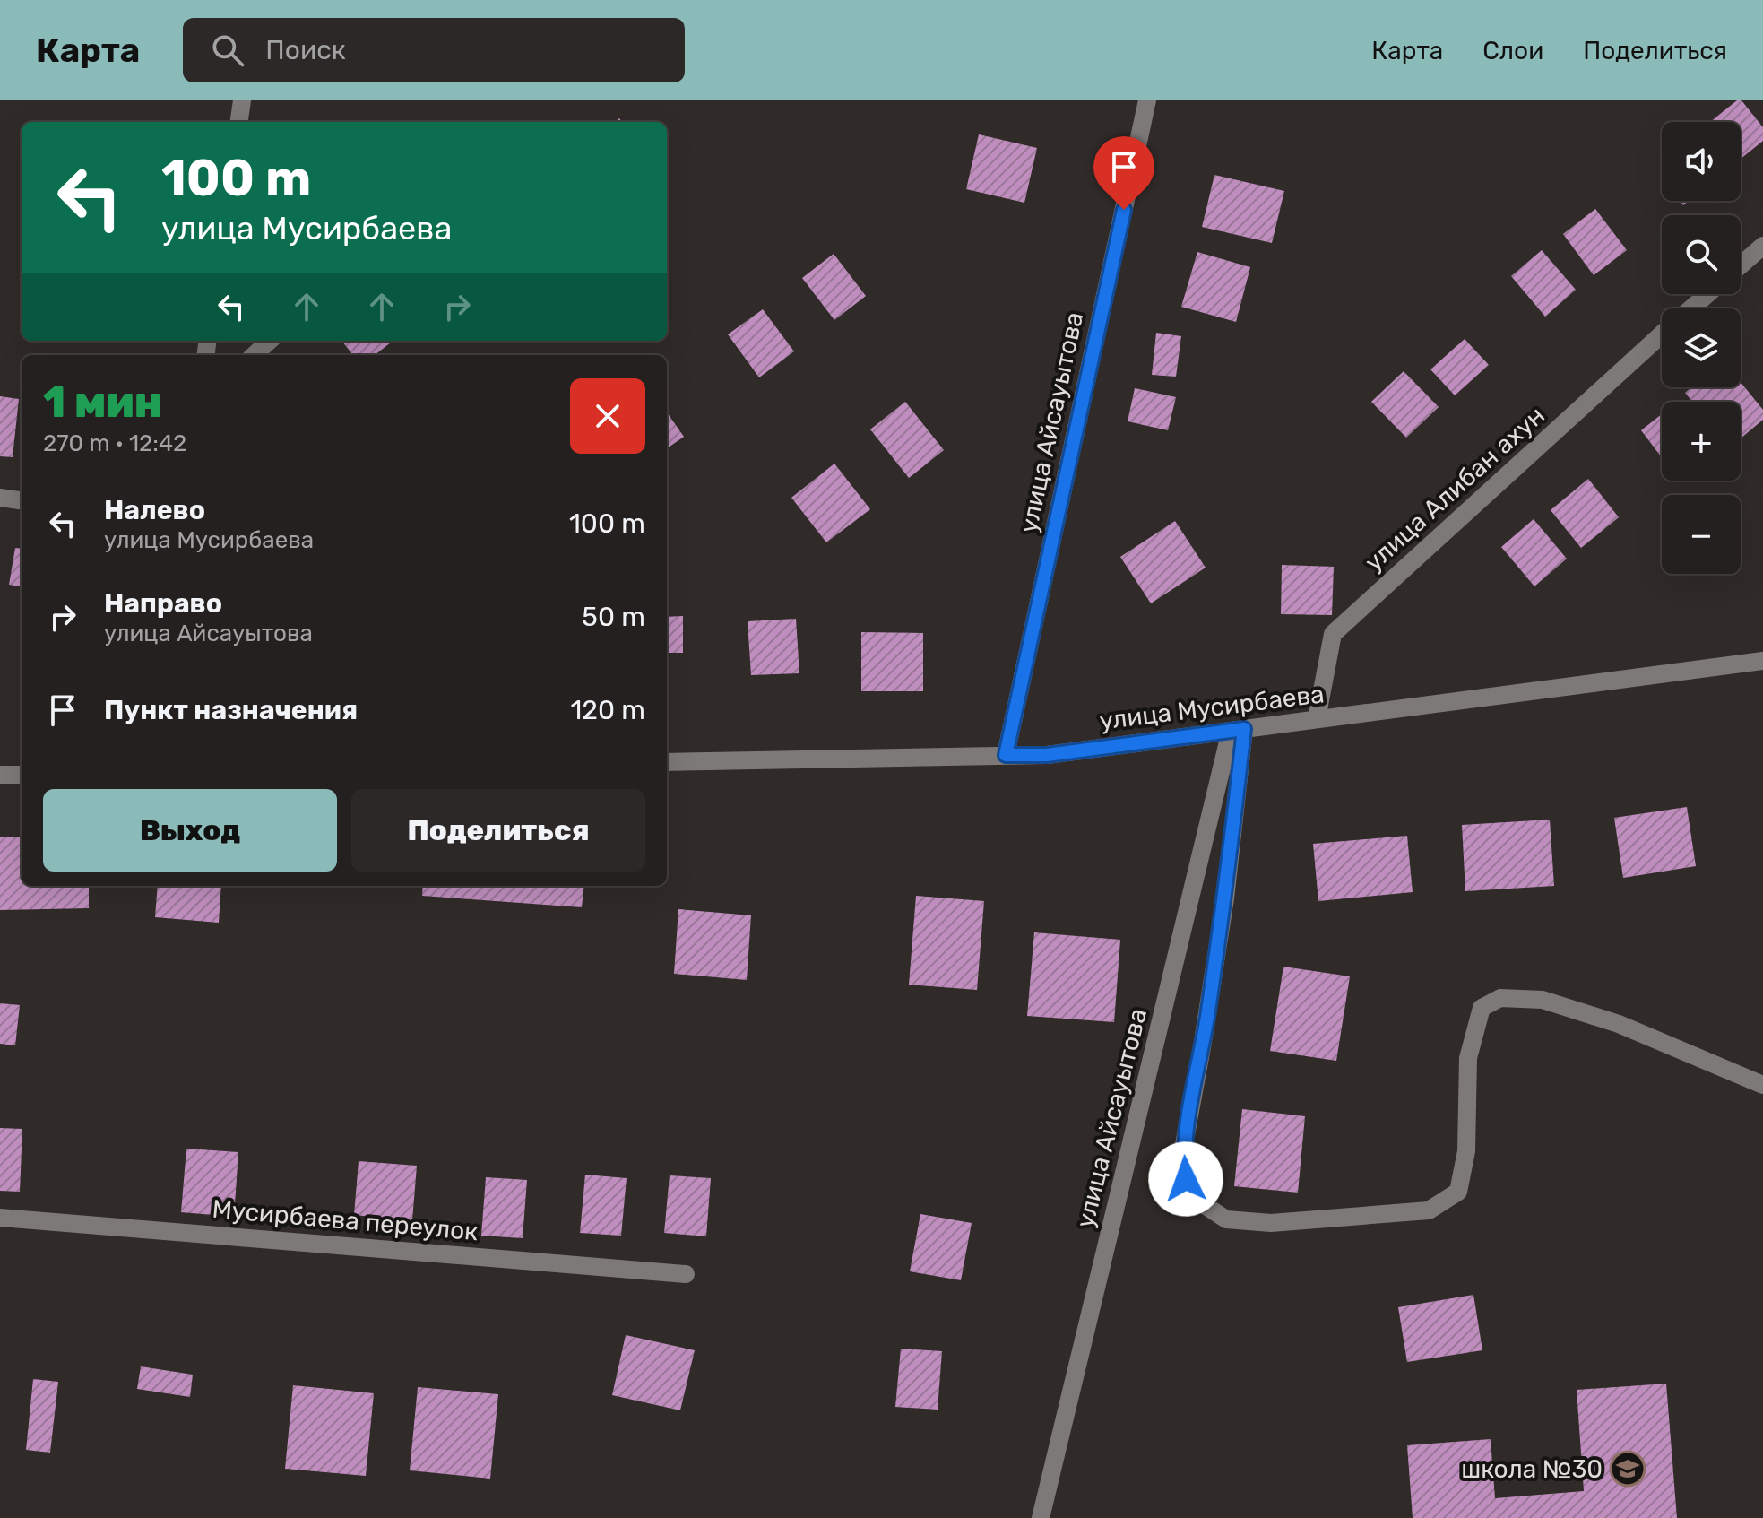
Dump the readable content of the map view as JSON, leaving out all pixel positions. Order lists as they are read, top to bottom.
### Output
{
  "streets": {
    "street": [
      "улица Айсауытова",
      "улица Алибан ахун",
      "улица Мусирбаева",
      "Мусирбаева переулок"
    ]
  },
  "crossings": [
    ["улица Айсауытова", "улица Мусирбаева"],
    ["улица Алибан ахун", "улица Мусирбаева"]
  ],
  "places": {
    "school or university": ["школа №30"]
  },
  "page": {
    "header": "Карта",
    "search": "Поиск",
    "nav": ["Карта", "Слои", "Поделиться"],
    "map_buttons": ["+", "−"],
    "turn": ["100 m", "улица Мусирбаева"],
    "heading": ["1 мин", "270 m · 12:42"],
    "list": [
      {
        "name": "Налево",
        "note": "улица Мусирбаева",
        "value": "100 m"
      },
      {
        "name": "Направо",
        "note": "улица Айсауытова",
        "value": "50 m"
      },
      {
        "name": "Пункт назначения",
        "value": "120 m"
      }
    ],
    "buttons": ["Выход", "Поделиться"]
  }
}
